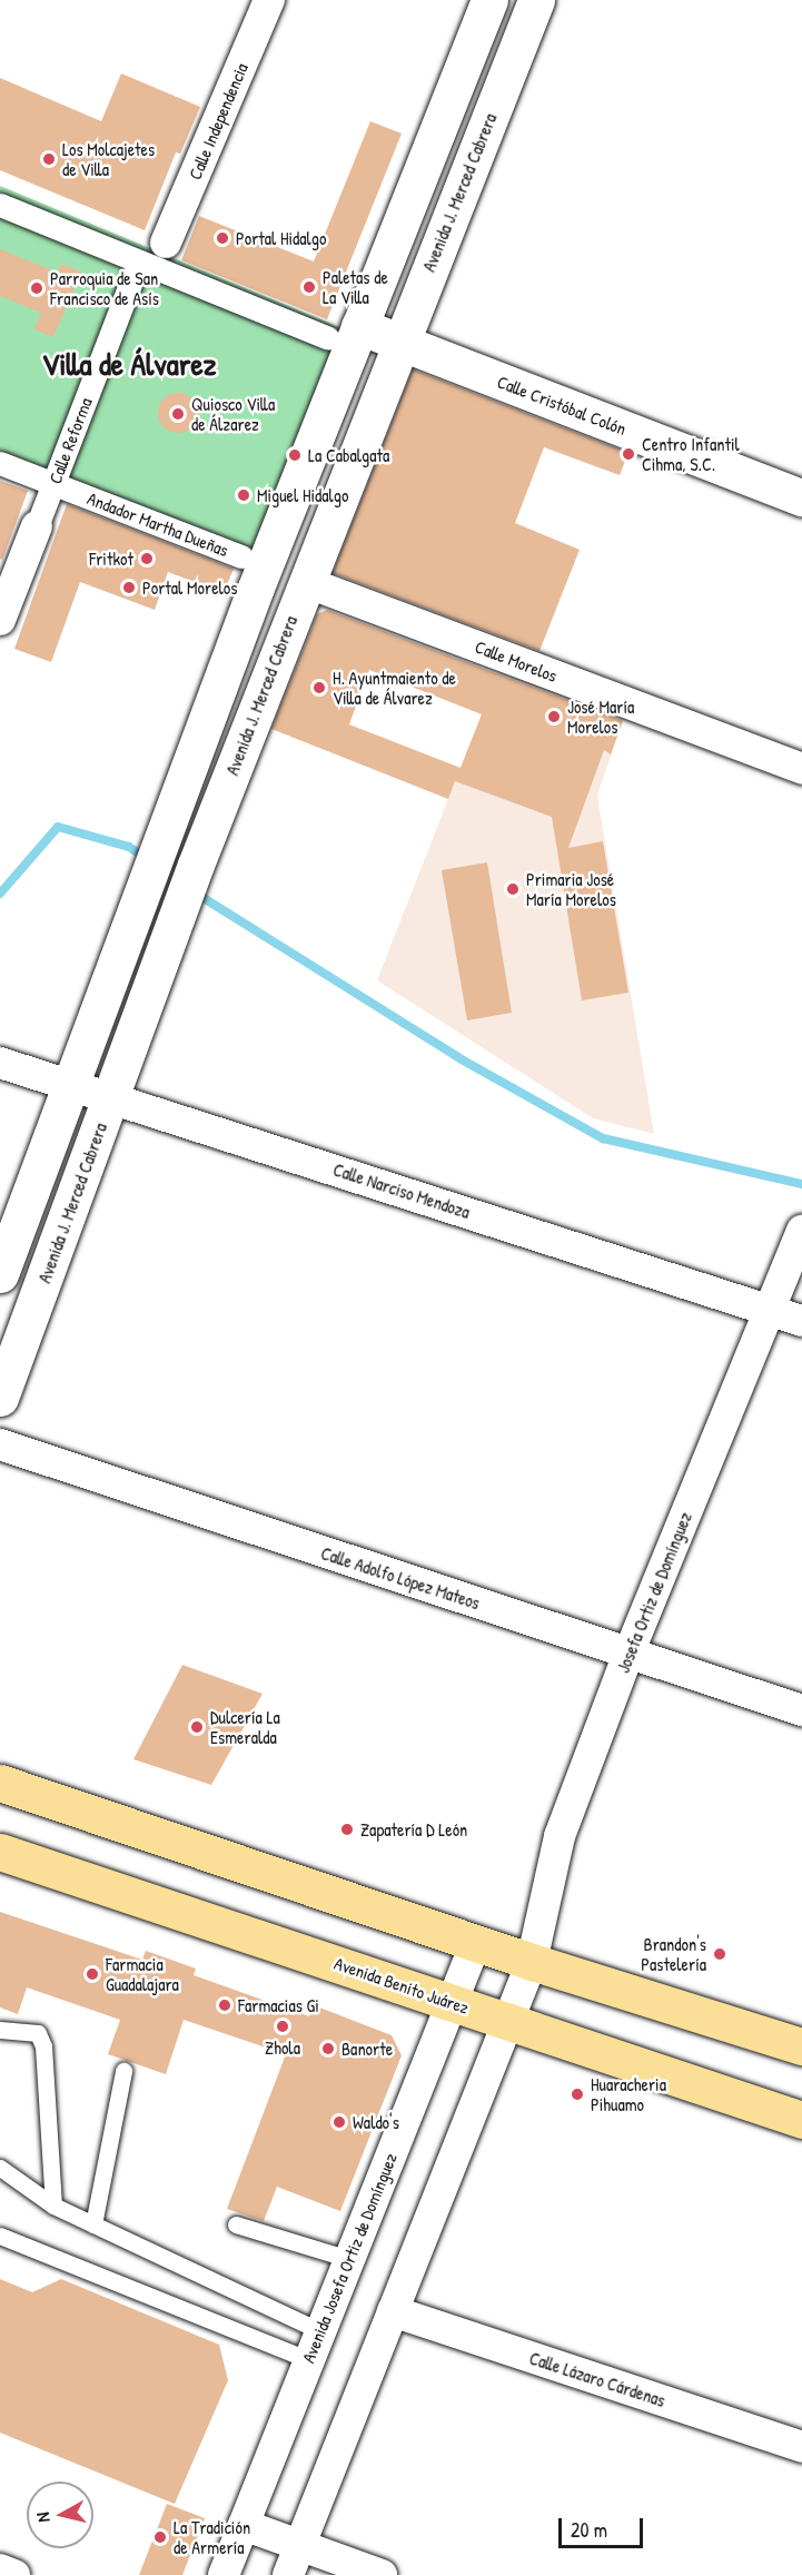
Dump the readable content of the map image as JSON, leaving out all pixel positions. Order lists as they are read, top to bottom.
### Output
{
  "streets": {
    "main road": ["Avenida J. Merced Cabrera", "Calle Cristóbal Colón", "Avenida Benito Juárez"],
    "street": [
      "Calle Independencia",
      "Calle Reforma",
      "Andador Martha Dueñas",
      "Calle Morelos",
      "Calle Narciso Mendoza",
      "Calle Adolfo López Mateos",
      "Josefa Ortiz de Domínguez",
      "Avenida Josefa Ortiz de Domínguez",
      "Calle Lázaro Cárdenas"
    ]
  },
  "crossings": [
    ["Avenida J. Merced Cabrera", "Calle Cristóbal Colón"],
    ["Avenida J. Merced Cabrera", "Calle Morelos"],
    ["Avenida J. Merced Cabrera", "Calle Narciso Mendoza"],
    ["Calle Reforma", "Andador Martha Dueñas"],
    ["Calle Narciso Mendoza", "Josefa Ortiz de Domínguez"],
    ["Calle Adolfo López Mateos", "Josefa Ortiz de Domínguez"],
    ["Avenida Benito Juárez", "Avenida Josefa Ortiz de Domínguez"]
  ],
  "districts": ["Villa de Álvarez"],
  "places": [
    "Los Molcajetes de Villa",
    "Portal Hidalgo",
    "Paletas de La Villa",
    "Parroquia de San Francisco de Asís",
    "Quiosco Villa de Álzarez",
    "Centro Infantil Cihma, S.C.",
    "La Cabalgata",
    "Miguel Hidalgo",
    "Fritkot",
    "Portal Morelos",
    "H. Ayuntmaiento de Villa de Álvarez",
    "José María Morelos",
    "Primaria José María Morelos",
    "Dulcería La Esmeralda",
    "Zapatería D León",
    "Brandon's Pastelería",
    "Farmacia Guadalajara",
    "Farmacias Gi",
    "Zhola",
    "Banorte",
    "Huaracheria Pihuamo",
    "Waldo's",
    "La Tradición de Armería"
  ],
  "scale_bar": "20 m",
  "north": "left"
}
